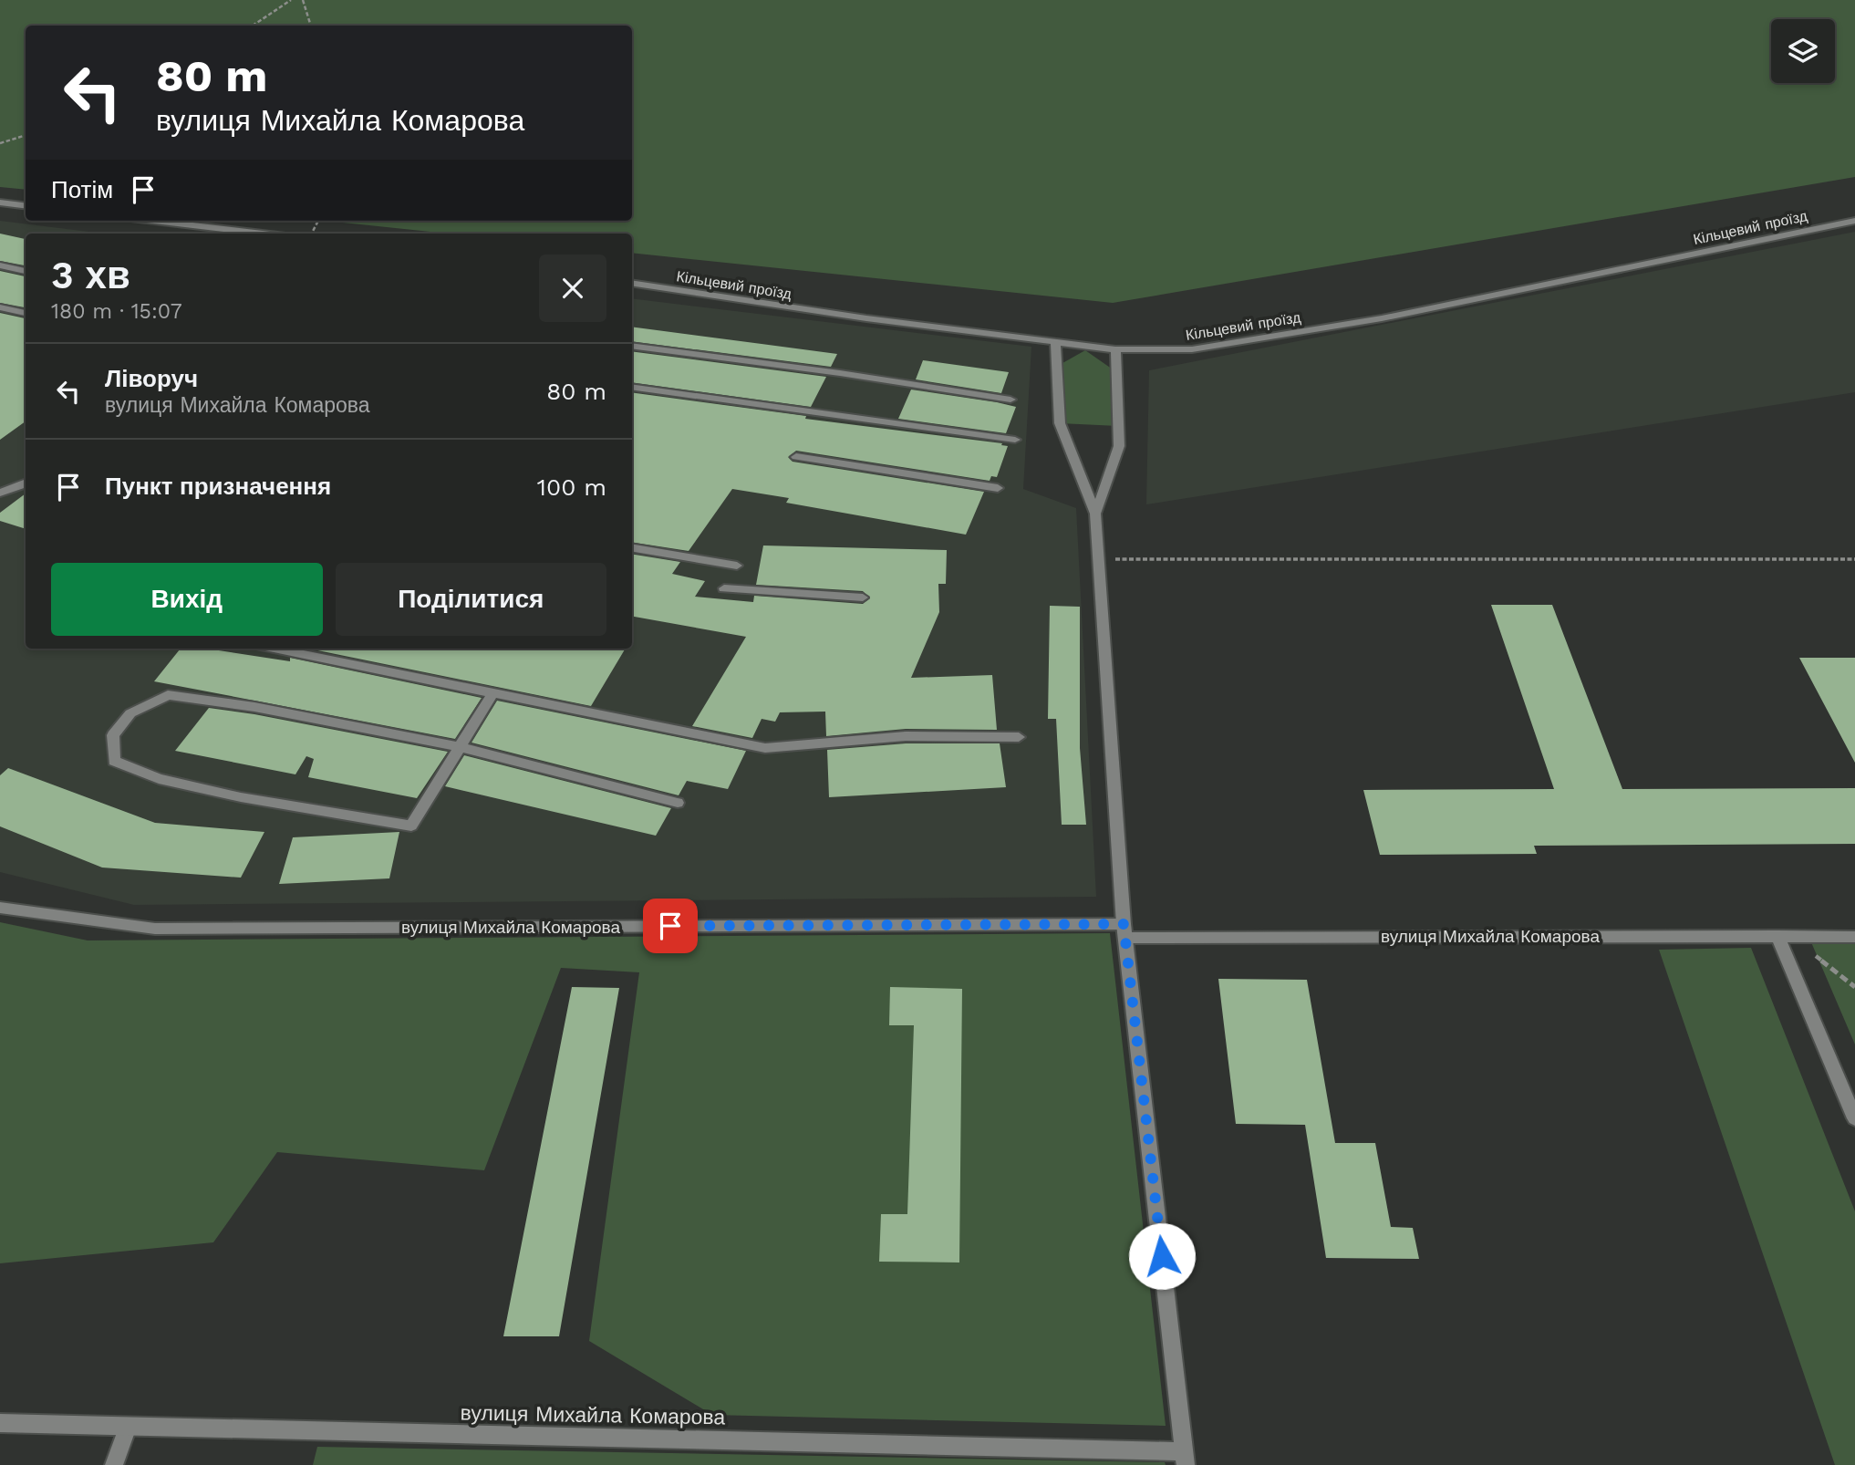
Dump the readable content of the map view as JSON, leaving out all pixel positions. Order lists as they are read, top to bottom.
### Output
{
  "streets": {
    "street": ["Кільцевий проїзд", "вулиця Михайла Комарова"]
  },
  "page": {
    "turn": ["80 m", "вулиця Михайла Комарова"],
    "then": "Потім",
    "heading": ["3 хв", "180 m · 15:07"],
    "list": [
      {
        "name": "Ліворуч",
        "note": "вулиця Михайла Комарова",
        "value": "80 m"
      },
      {
        "name": "Пункт призначення",
        "value": "100 m"
      }
    ],
    "buttons": ["Вихід", "Поділитися"]
  }
}
